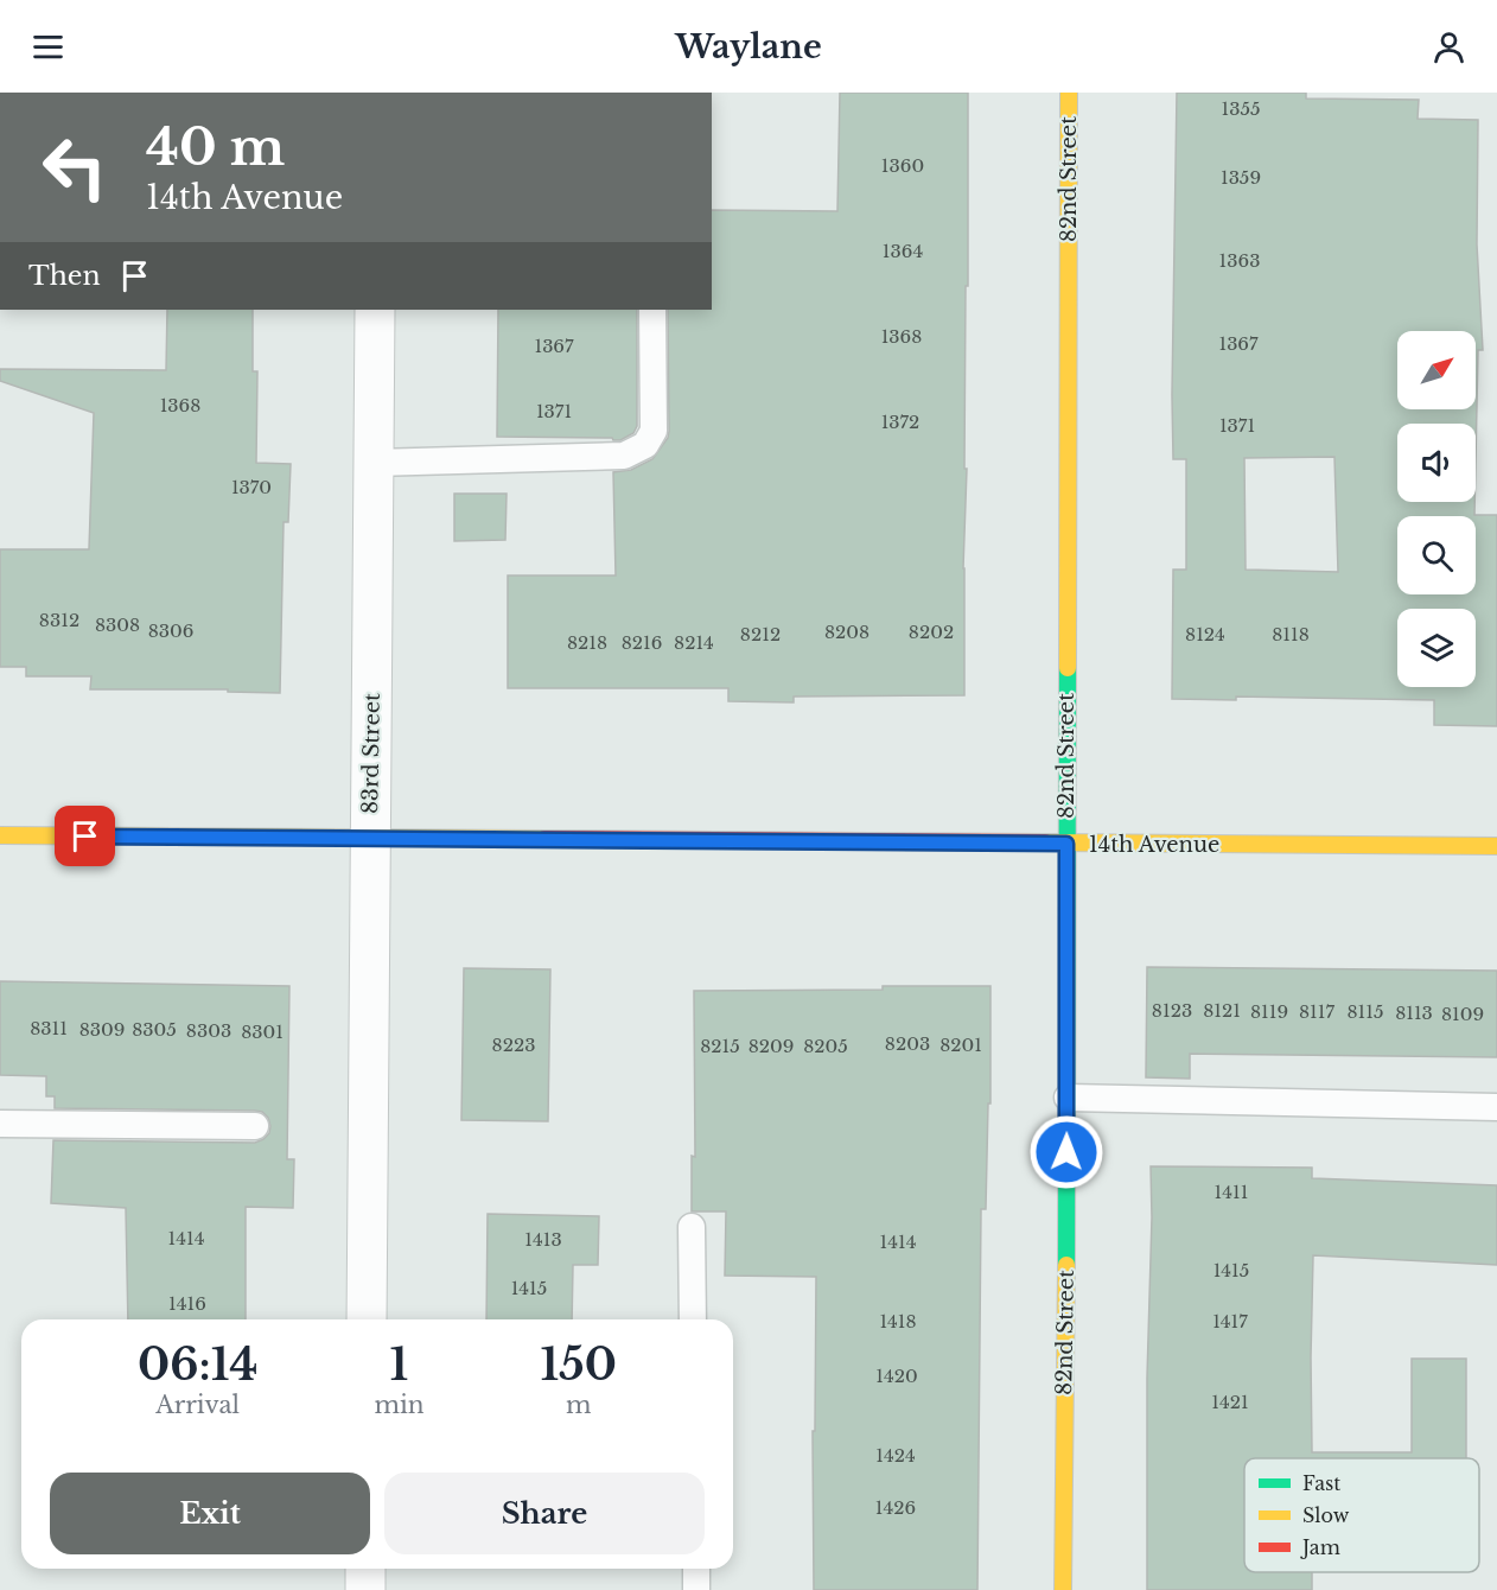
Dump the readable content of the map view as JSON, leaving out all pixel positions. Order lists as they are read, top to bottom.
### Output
{
  "streets": {
    "street": ["82nd Street", "83rd Street", "14th Avenue"]
  },
  "crossings": [
    ["82nd Street", "14th Avenue"],
    ["83rd Street", "14th Avenue"]
  ],
  "house_numbers": [
    "1355",
    "1360",
    "1359",
    "1364",
    "1363",
    "1368",
    "1367",
    "1367",
    "1368",
    "1371",
    "1372",
    "1371",
    "1370",
    "8312",
    "8308",
    "8306",
    "8208",
    "8202",
    "8212",
    "8124",
    "8118",
    "8218",
    "8216",
    "8214",
    "8123",
    "8121",
    "8119",
    "8117",
    "8115",
    "8113",
    "8109",
    "8311",
    "8309",
    "8305",
    "8303",
    "8301",
    "8203",
    "8223",
    "8201",
    "8215",
    "8209",
    "8205",
    "1411",
    "1414",
    "1413",
    "1414",
    "1415",
    "1415",
    "1416",
    "1418",
    "1417",
    "1420",
    "1421",
    "1424",
    "1426"
  ],
  "legend": ["Fast", "Slow", "Jam"],
  "north": "top right",
  "page": {
    "header": "Waylane",
    "turn": ["40 m", "14th Avenue"],
    "then": "Then",
    "eta": [
      "06:14",
      "Arrival",
      "1",
      "min",
      "150",
      "m"
    ],
    "buttons": ["Exit", "Share"]
  }
}
